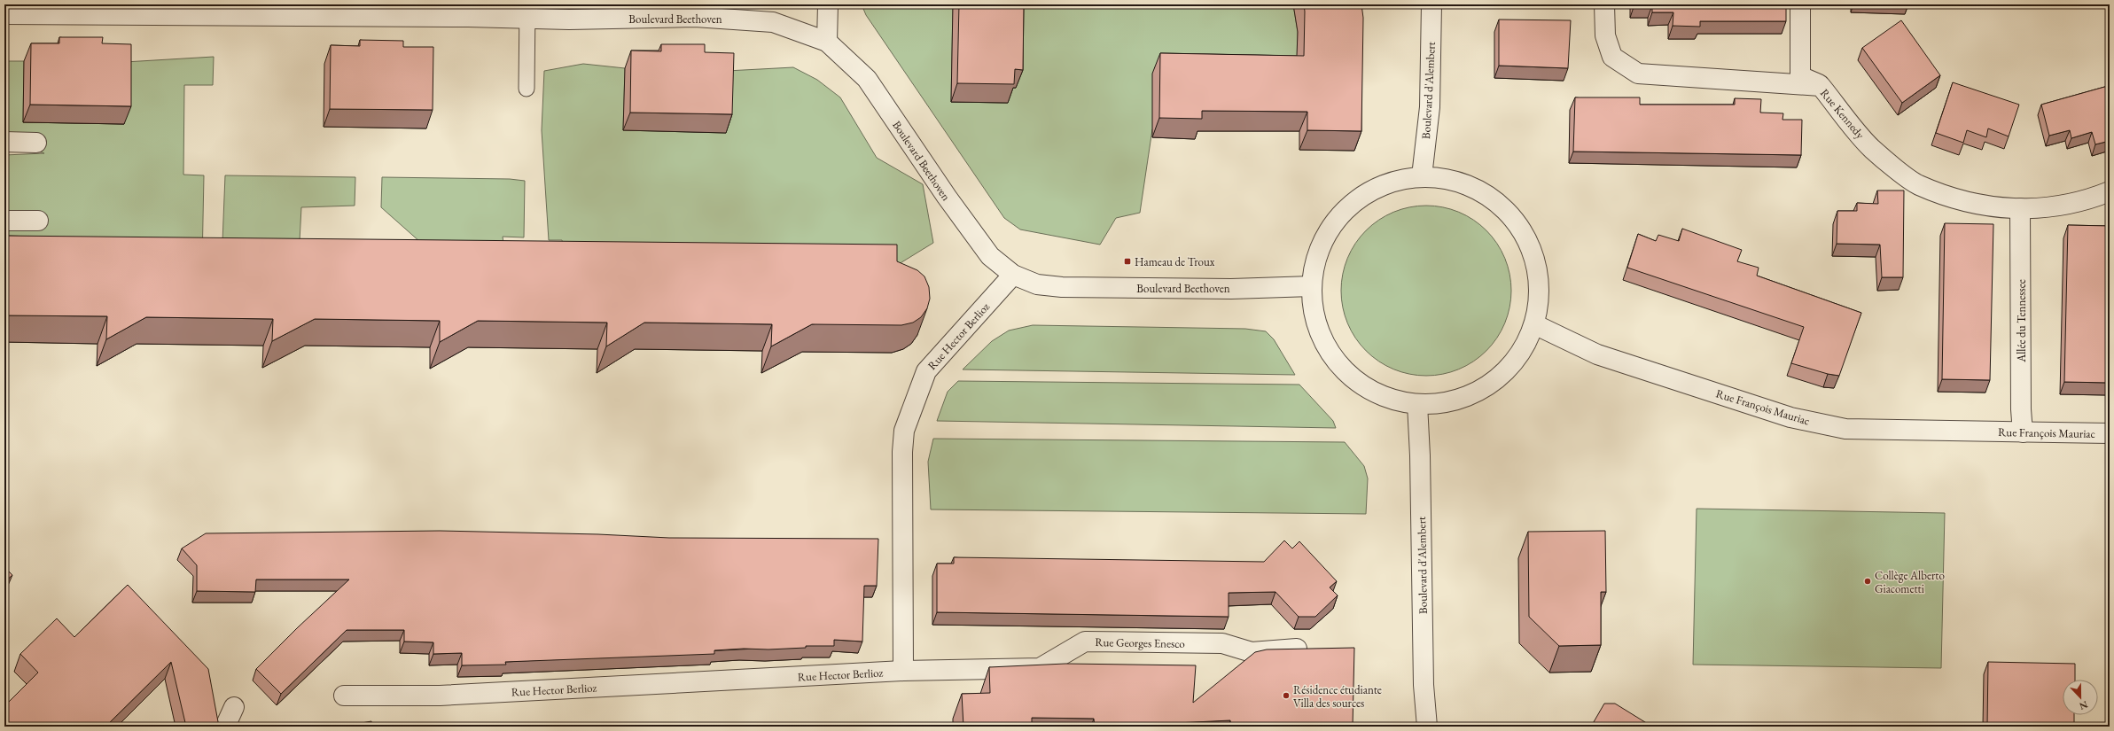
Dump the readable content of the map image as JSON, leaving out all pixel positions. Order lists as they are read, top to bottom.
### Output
{
  "streets": {
    "street": [
      "Boulevard Beethoven",
      "Boulevard d'Alembert",
      "Rue Kennedy",
      "Allée du Tennessee",
      "Rue Hector Berlioz",
      "Rue François Mauriac",
      "Rue Georges Enesco"
    ]
  },
  "crossings": [
    ["Boulevard Beethoven", "Rue Hector Berlioz"],
    ["Rue Kennedy", "Allée du Tennessee"],
    ["Allée du Tennessee", "Rue François Mauriac"],
    ["Rue Hector Berlioz", "Rue Georges Enesco"]
  ],
  "places": {
    "transit": ["Hameau de Troux"],
    "other": ["Collège Alberto Giacometti", "Résidence étudiante Villa des sources"]
  },
  "north": "bottom"
}
